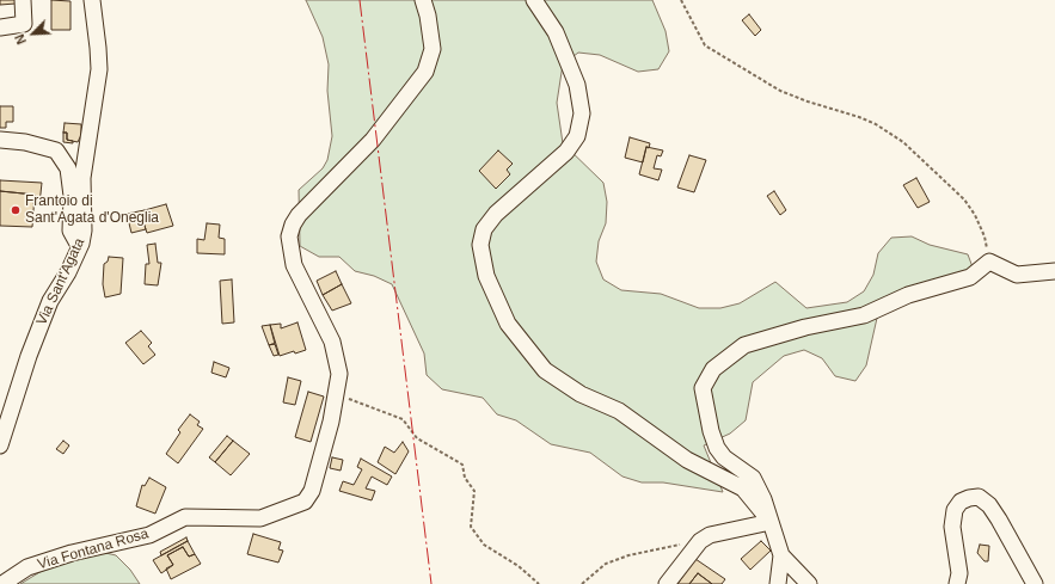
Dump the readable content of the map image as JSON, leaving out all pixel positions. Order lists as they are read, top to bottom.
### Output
{
  "streets": {
    "street": ["Via Sant'Agata", "Via Fontana Rosa"]
  },
  "places": ["Frantoio di Sant'Agata d'Oneglia"],
  "north": "bottom left"
}
